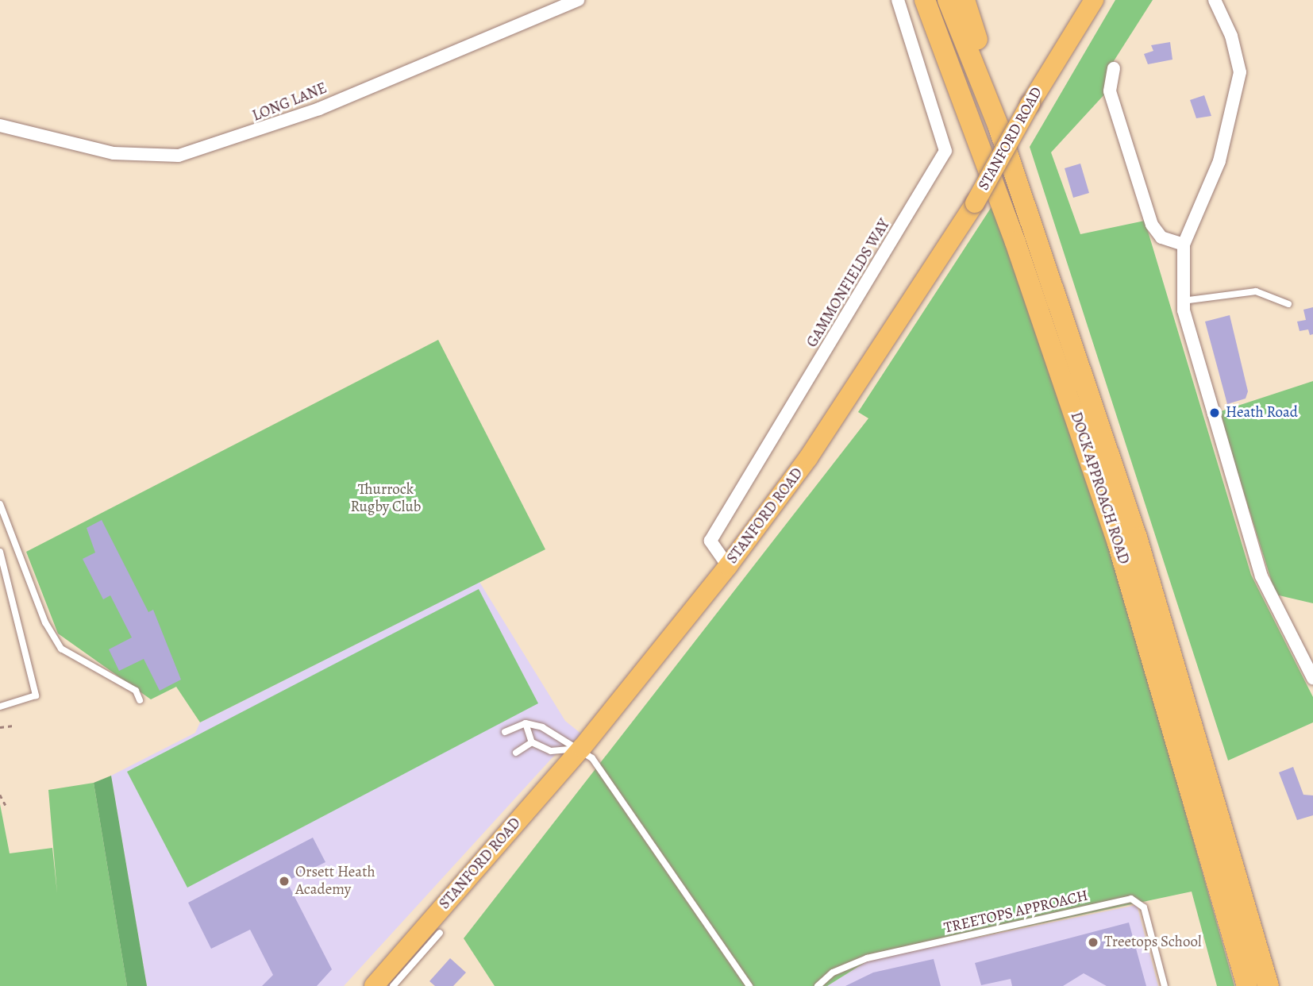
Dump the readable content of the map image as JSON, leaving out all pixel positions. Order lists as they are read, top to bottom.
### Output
{
  "streets": {
    "highway": ["DOCK APPROACH ROAD"],
    "main road": ["STANFORD ROAD"],
    "street": ["LONG LANE", "GAMMONFIELDS WAY"],
    "lane": ["TREETOPS APPROACH"]
  },
  "crossings": [
    ["STANFORD ROAD", "GAMMONFIELDS WAY"]
  ],
  "parks": ["Thurrock Rugby Club"],
  "places": ["Heath Road", "Orsett Heath Academy", "Treetops School"]
}
